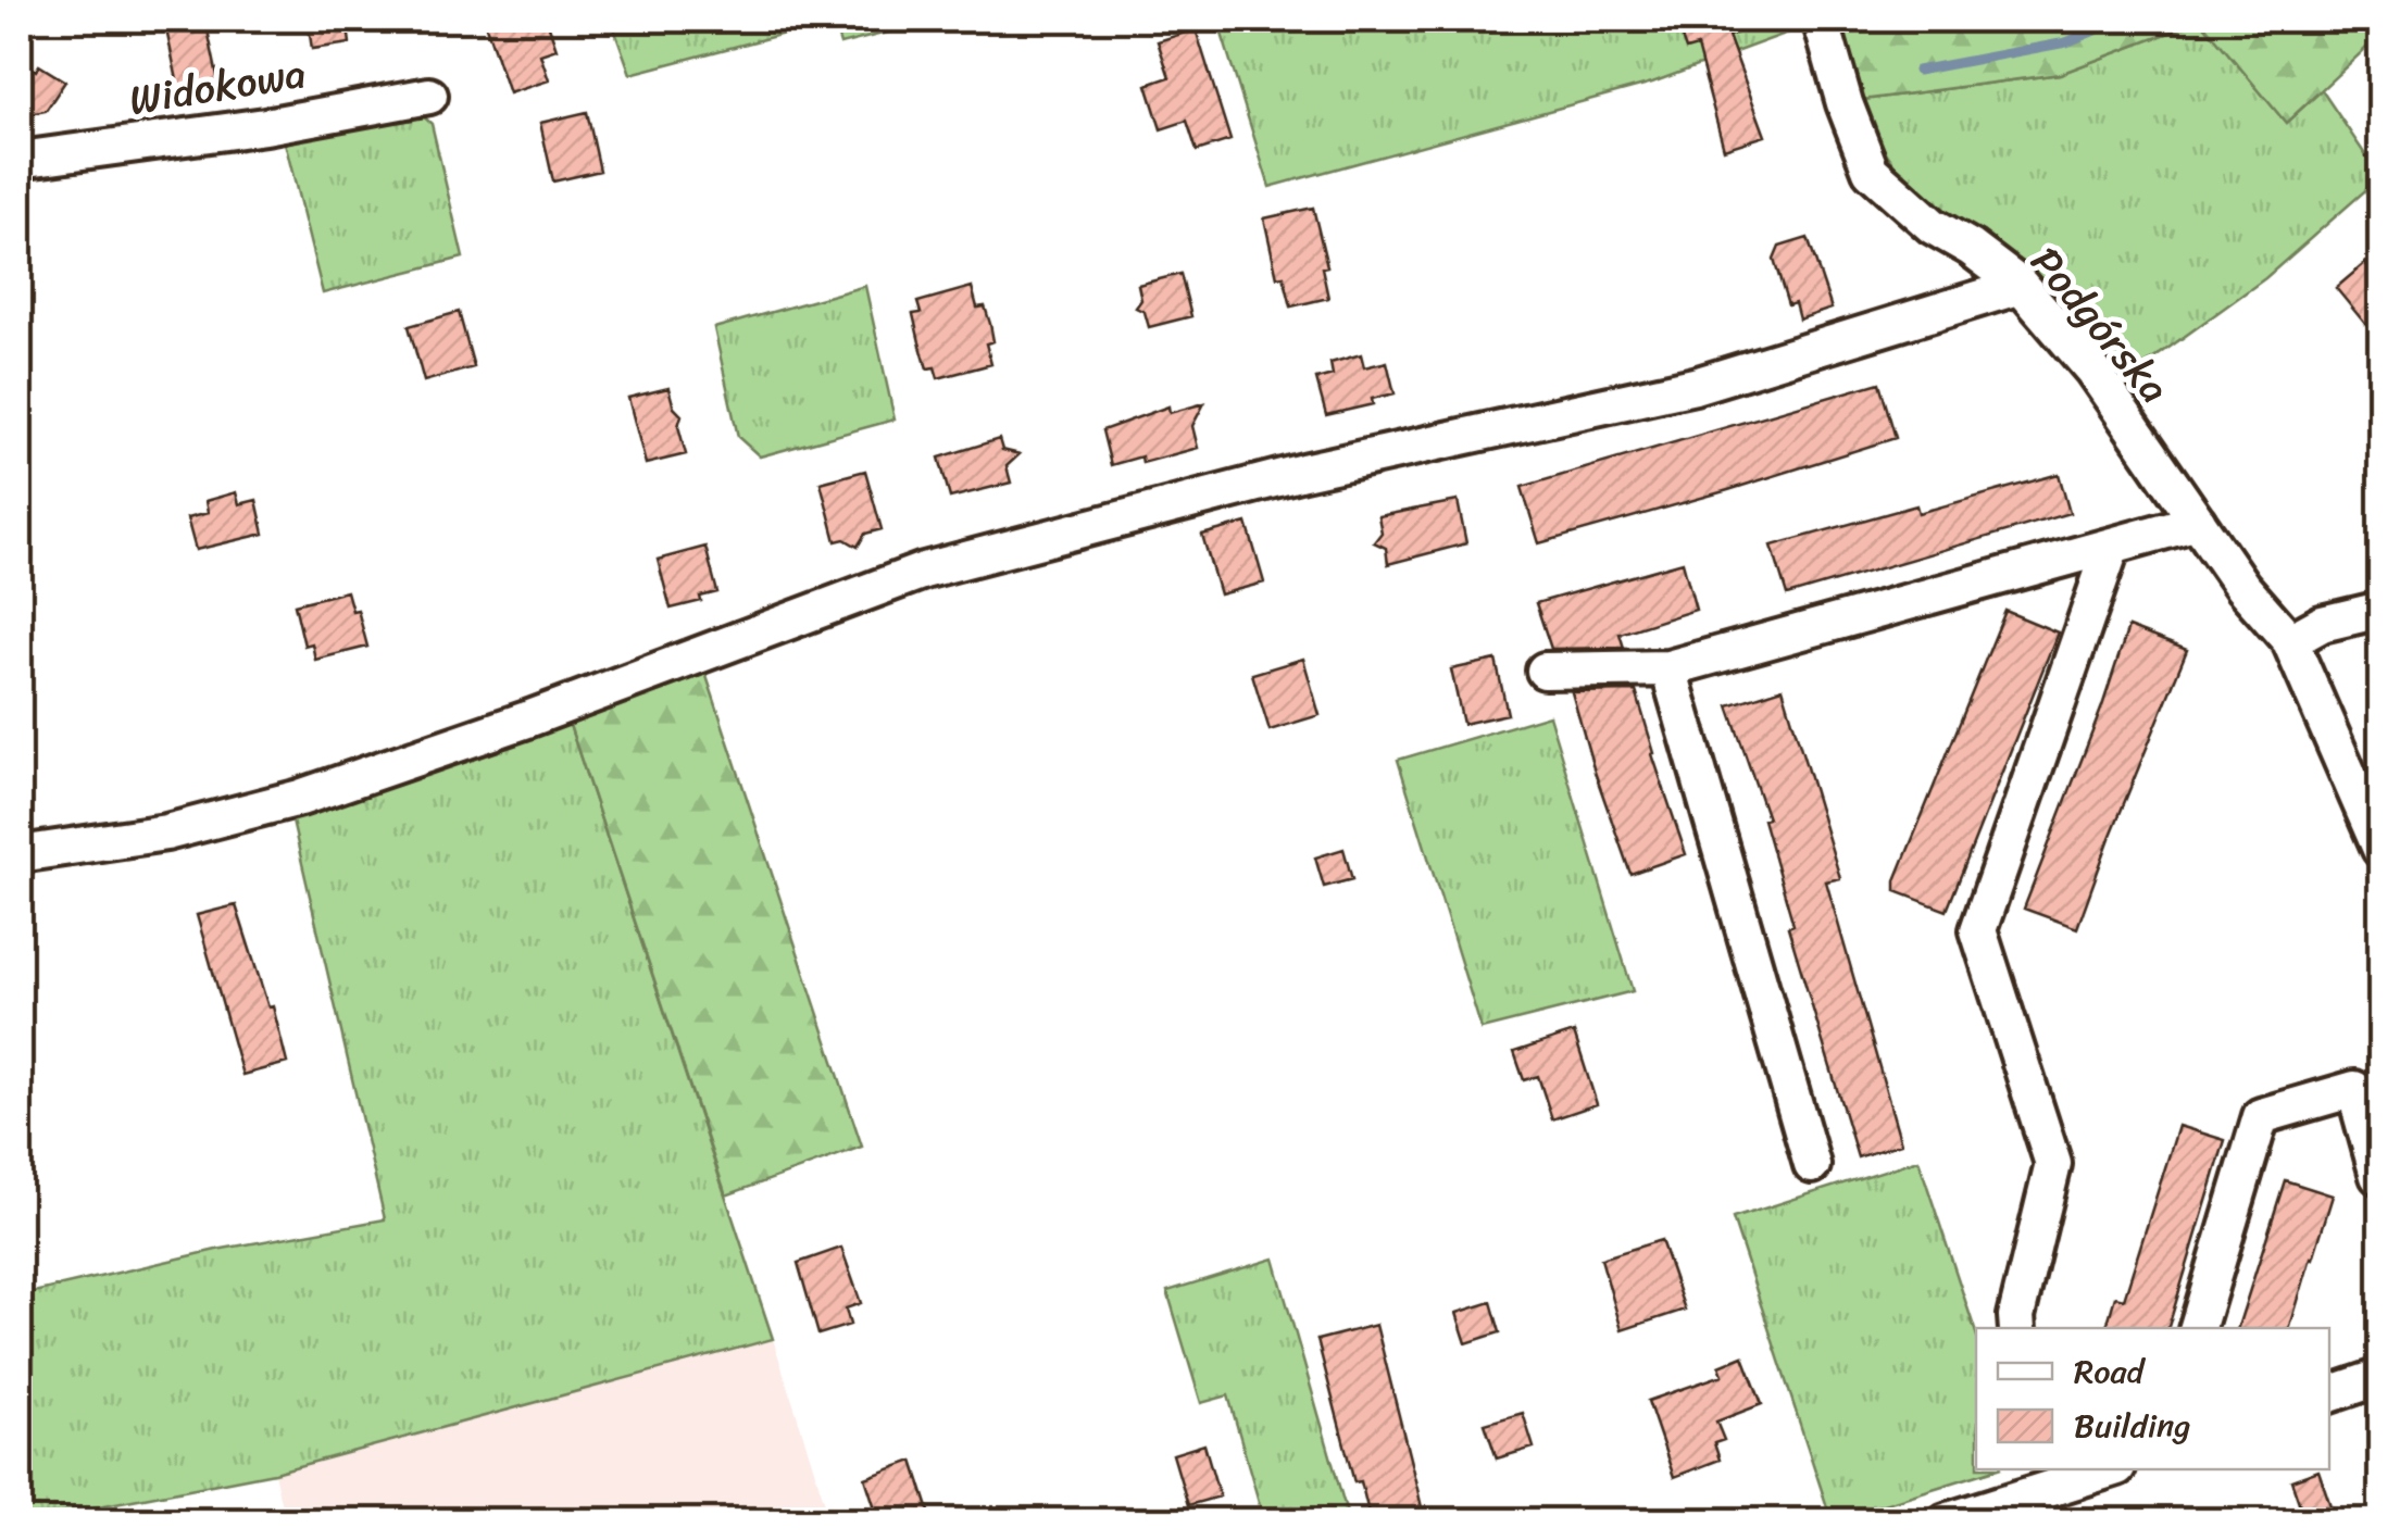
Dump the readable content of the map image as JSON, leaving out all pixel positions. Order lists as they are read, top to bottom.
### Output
{
  "streets": {
    "street": ["Widokowa", "Podgórska"]
  },
  "legend": ["Road", "Building"]
}
